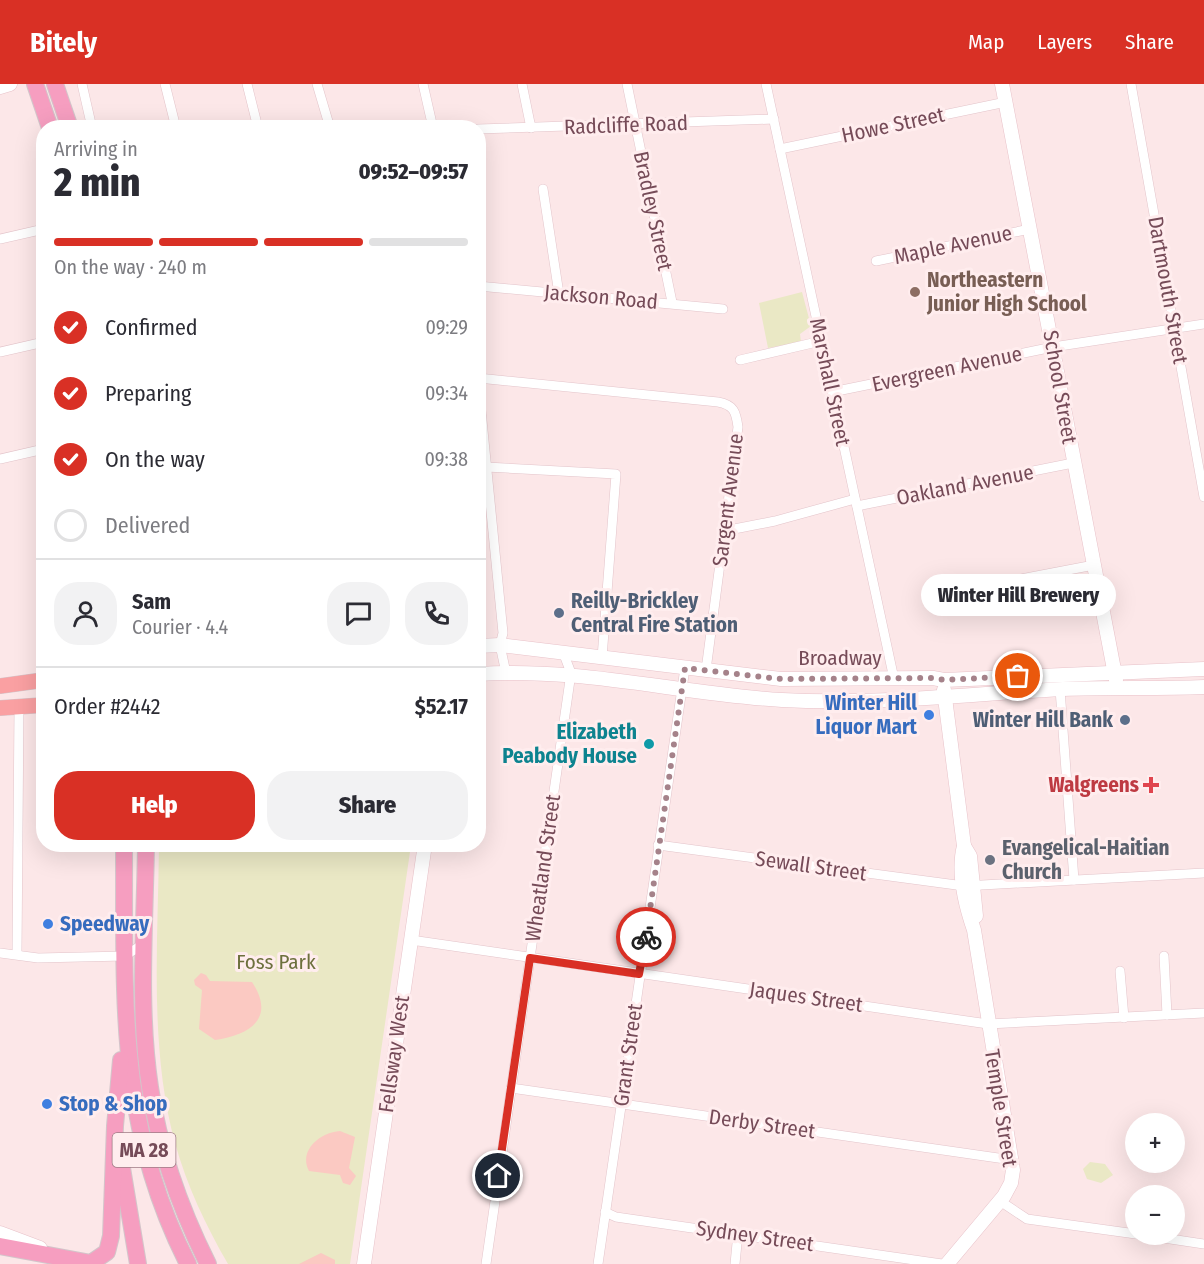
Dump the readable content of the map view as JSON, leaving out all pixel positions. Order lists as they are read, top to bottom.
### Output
{
  "streets": {
    "highway": ["MA 28"],
    "street": [
      "Radcliffe Road",
      "Howe Street",
      "Bradley Street",
      "Maple Avenue",
      "Dartmouth Street",
      "Jackson Road",
      "Evergreen Avenue",
      "Marshall Street",
      "School Street",
      "Oakland Avenue",
      "Sargent Avenue",
      "Broadway",
      "Sewall Street",
      "Wheatland Street",
      "Jaques Street",
      "Fellsway West",
      "Grant Street",
      "Temple Street",
      "Derby Street",
      "Sydney Street"
    ]
  },
  "crossings": [
    ["Radcliffe Road", "Bradley Street"],
    ["Radcliffe Road", "Marshall Street"],
    ["Howe Street", "Marshall Street"],
    ["Howe Street", "School Street"],
    ["Bradley Street", "Jackson Road"],
    ["Maple Avenue", "School Street"],
    ["Dartmouth Street", "Evergreen Avenue"],
    ["Evergreen Avenue", "Marshall Street"],
    ["Evergreen Avenue", "School Street"],
    ["Marshall Street", "Oakland Avenue"],
    ["Marshall Street", "Broadway"],
    ["School Street", "Oakland Avenue"],
    ["School Street", "Broadway"],
    ["Oakland Avenue", "Sargent Avenue"],
    ["Sargent Avenue", "Broadway"],
    ["Broadway", "Wheatland Street"],
    ["Broadway", "Grant Street"],
    ["Broadway", "Temple Street"],
    ["Sewall Street", "Grant Street"],
    ["Sewall Street", "Temple Street"],
    ["Wheatland Street", "Jaques Street"],
    ["Wheatland Street", "Derby Street"],
    ["Jaques Street", "Fellsway West"],
    ["Jaques Street", "Grant Street"],
    ["Jaques Street", "Temple Street"],
    ["Grant Street", "Derby Street"],
    ["Grant Street", "Sydney Street"],
    ["Temple Street", "Derby Street"]
  ],
  "parks": ["Foss Park"],
  "places": {
    "other": [
      "Northeastern Junior High School",
      "Reilly-Brickley Central Fire Station",
      "Winter Hill Brewery",
      "Winter Hill Liquor Mart",
      "Winter Hill Bank",
      "Elizabeth Peabody House",
      "Evangelical-Haitian Church",
      "Speedway",
      "Stop & Shop"
    ],
    "health": ["Walgreens"]
  },
  "page": {
    "header": "Bitely",
    "nav": ["Map", "Layers", "Share"],
    "heading": ["2 min", "Arriving in", "09:52–09:57"],
    "panel": [
      "Sam",
      "Courier · 4.4",
      "Order #2442",
      "$52.17"
    ],
    "bar": "On the way · 240 m",
    "list": [
      ["Confirmed", "09:29"],
      ["Preparing", "09:34"],
      ["On the way", "09:38"],
      "Delivered"
    ],
    "bubble": "Winter Hill Brewery",
    "buttons": ["Help", "Share"],
    "map_buttons": ["+", "−"]
  }
}
